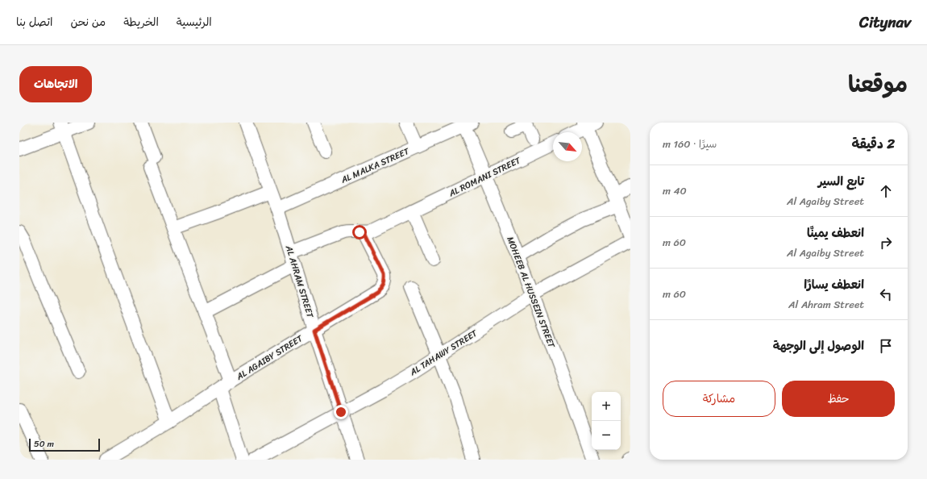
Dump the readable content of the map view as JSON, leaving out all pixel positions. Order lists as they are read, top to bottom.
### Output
{
  "streets": {
    "street": [
      "AL MALKA STREET",
      "AL ROMANI STREET",
      "AL AHRAM STREET",
      "MOHEEB AL HUSSEIN STREET",
      "AL TAHAWY STREET",
      "AL AGAIBY STREET"
    ]
  },
  "crossings": [
    ["AL MALKA STREET", "AL AHRAM STREET"],
    ["AL MALKA STREET", "MOHEEB AL HUSSEIN STREET"],
    ["AL ROMANI STREET", "AL AHRAM STREET"],
    ["AL ROMANI STREET", "MOHEEB AL HUSSEIN STREET"],
    ["AL ROMANI STREET", "AL AGAIBY STREET"],
    ["AL AHRAM STREET", "AL TAHAWY STREET"],
    ["AL AHRAM STREET", "AL AGAIBY STREET"],
    ["MOHEEB AL HUSSEIN STREET", "AL TAHAWY STREET"]
  ],
  "scale_bar": "50 m",
  "north": "bottom right",
  "page": {
    "header": "Citynav",
    "nav": [
      "الرئيسية",
      "الخريطة",
      "من نحن",
      "اتصل بنا"
    ],
    "title": "موقعنا",
    "buttons": [
      "الاتجاهات",
      ["حفظ", "مشاركة"]
    ],
    "heading": ["2 دقيقة", "سيرًا · 160 m"],
    "list": [
      ["تابع السير", "Al Agaiby Street", "40 m"],
      ["انعطف يمينًا", "Al Agaiby Street", "60 m"],
      ["انعطف يسارًا", "Al Ahram Street", "60 m"],
      "الوصول إلى الوجهة"
    ],
    "map_buttons": ["+", "−"],
    "scale": "50 m"
  }
}
